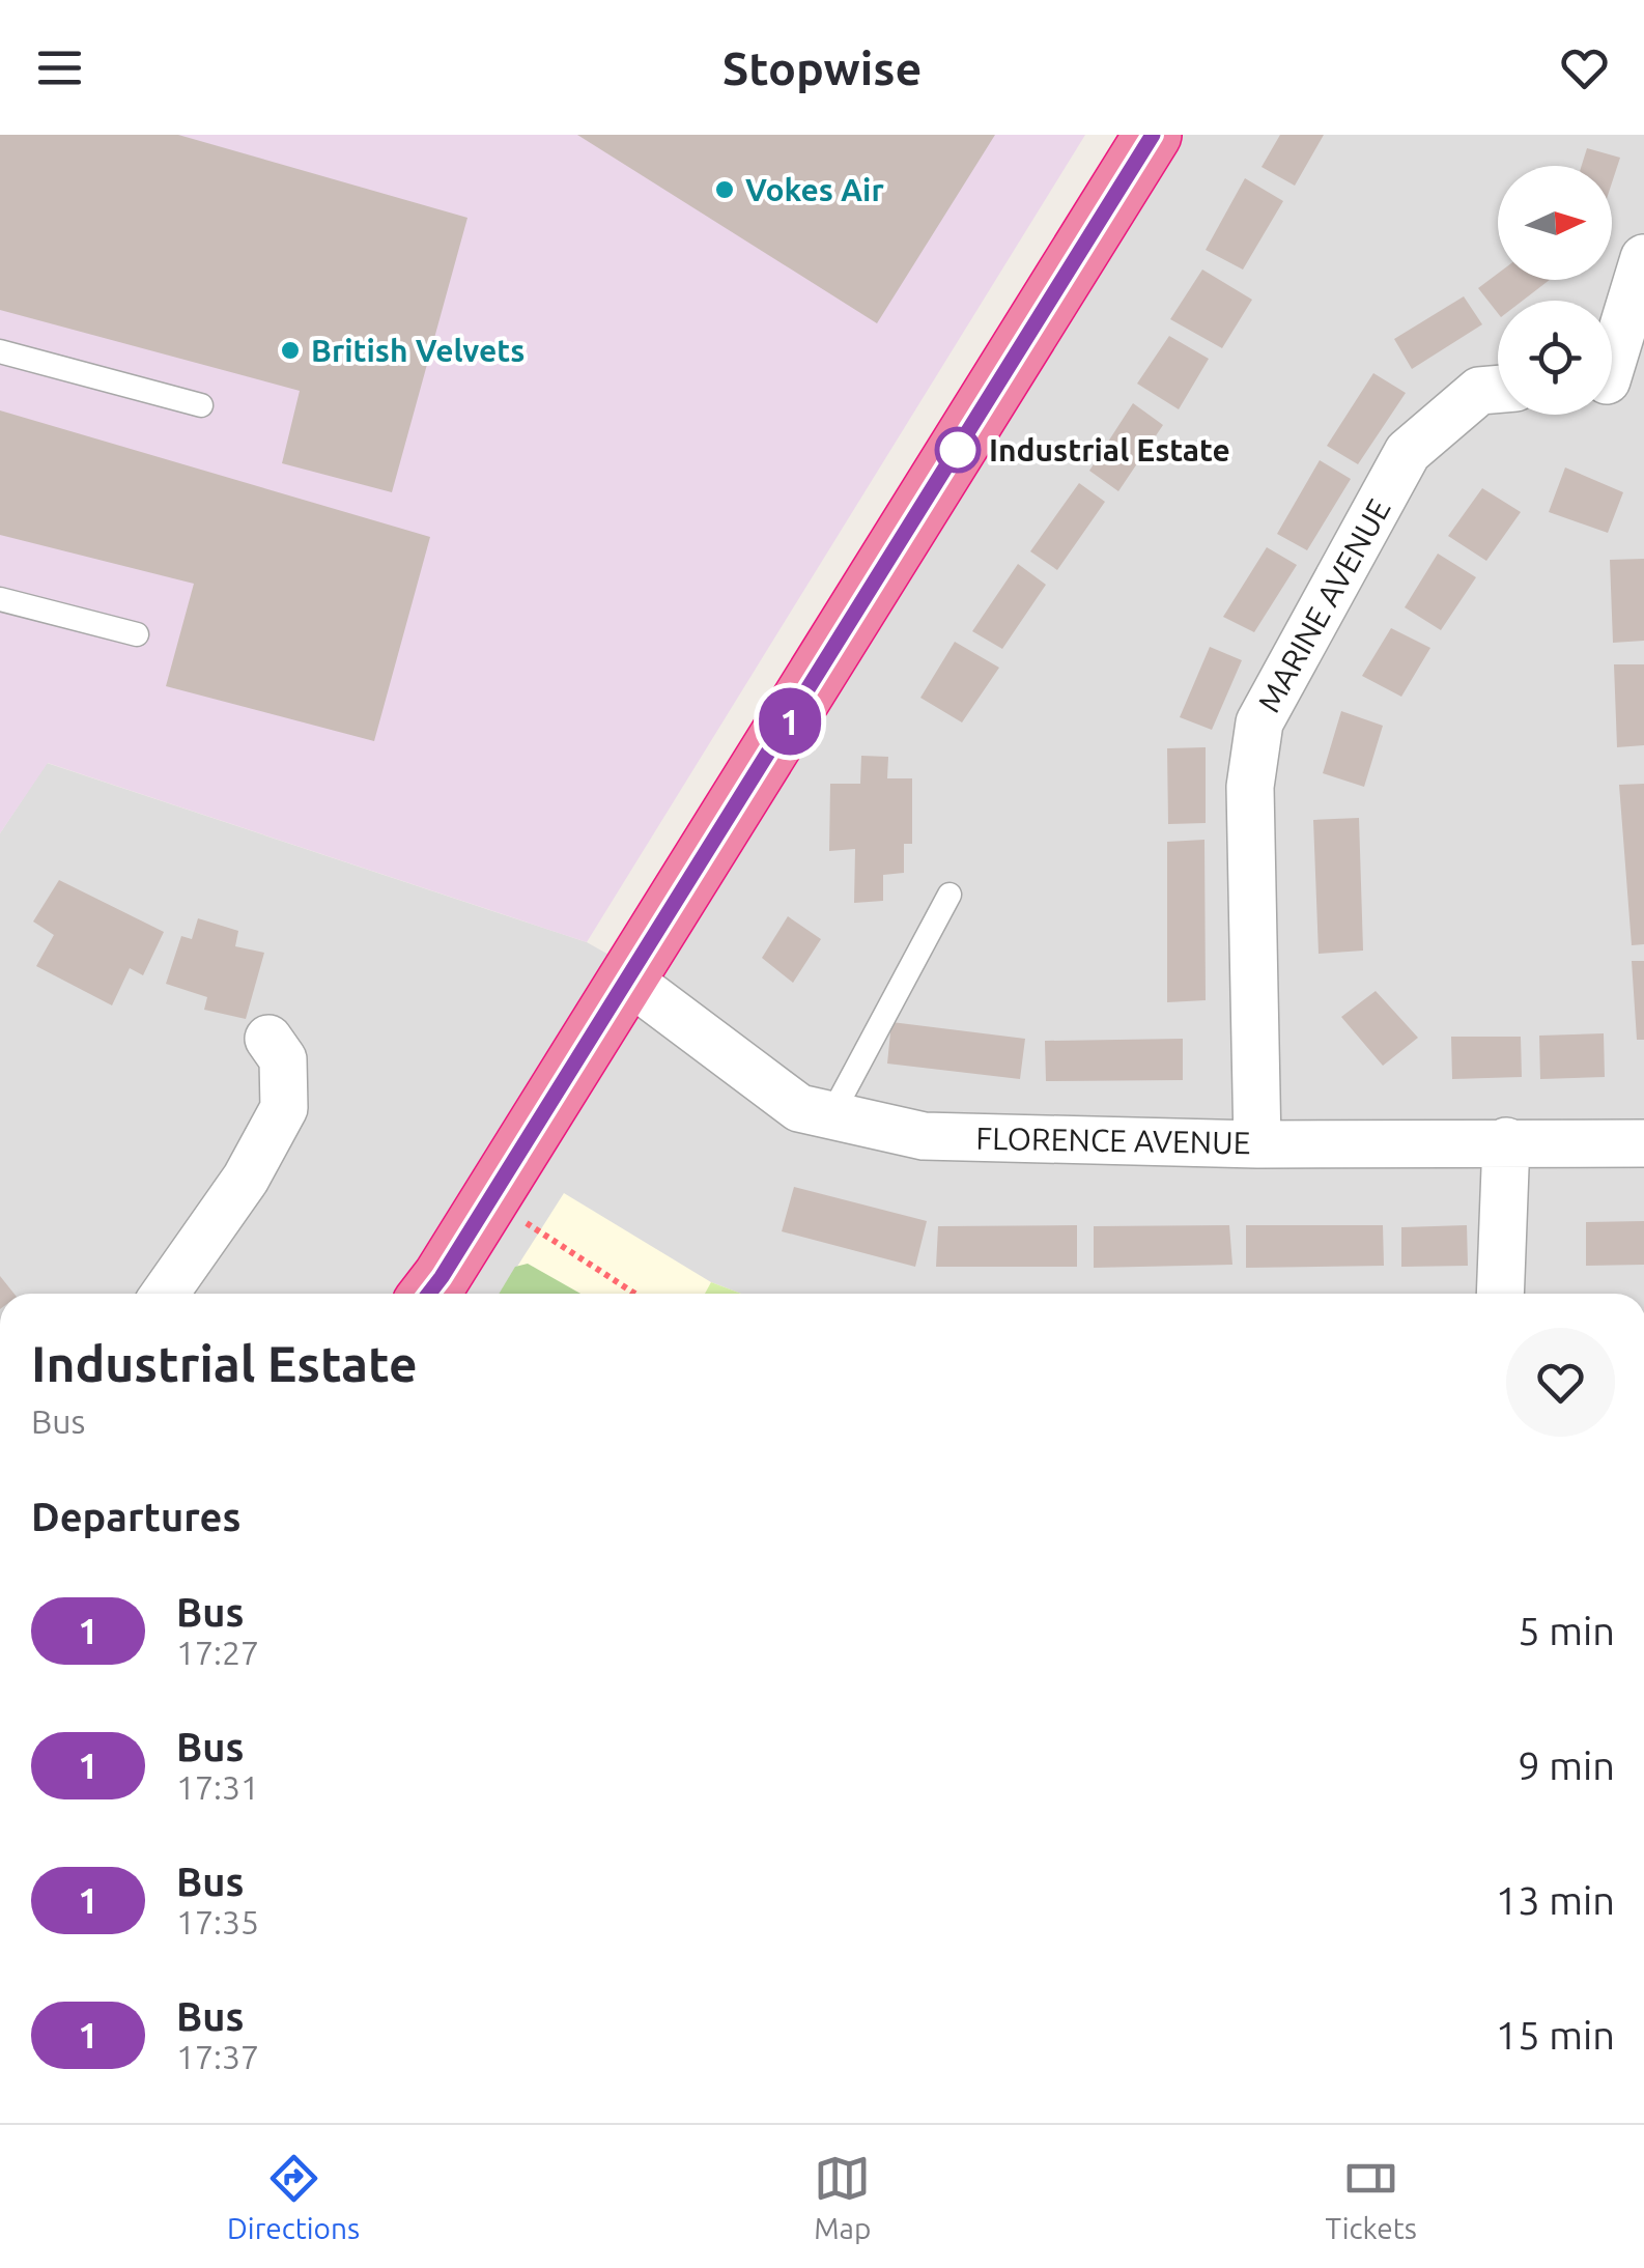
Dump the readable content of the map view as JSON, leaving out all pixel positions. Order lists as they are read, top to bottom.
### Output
{
  "streets": {
    "street": ["MARINE AVENUE", "FLORENCE AVENUE"]
  },
  "crossings": [
    ["MARINE AVENUE", "FLORENCE AVENUE"]
  ],
  "places": ["Vokes Air", "British Velvets", "Industrial Estate"],
  "lines": ["bus line 1"],
  "north": "right",
  "page": {
    "header": "Stopwise",
    "on_map": "1",
    "heading": [
      ["Industrial Estate", "Bus"],
      "Departures"
    ],
    "list": [
      {
        "mark": "1",
        "name": "Bus",
        "note": "17:27",
        "value": "5 min"
      },
      {
        "mark": "1",
        "name": "Bus",
        "note": "17:31",
        "value": "9 min"
      },
      {
        "mark": "1",
        "name": "Bus",
        "note": "17:35",
        "value": "13 min"
      },
      {
        "mark": "1",
        "name": "Bus",
        "note": "17:37",
        "value": "15 min"
      }
    ],
    "tabs": ["Directions", "Map", "Tickets"]
  }
}
